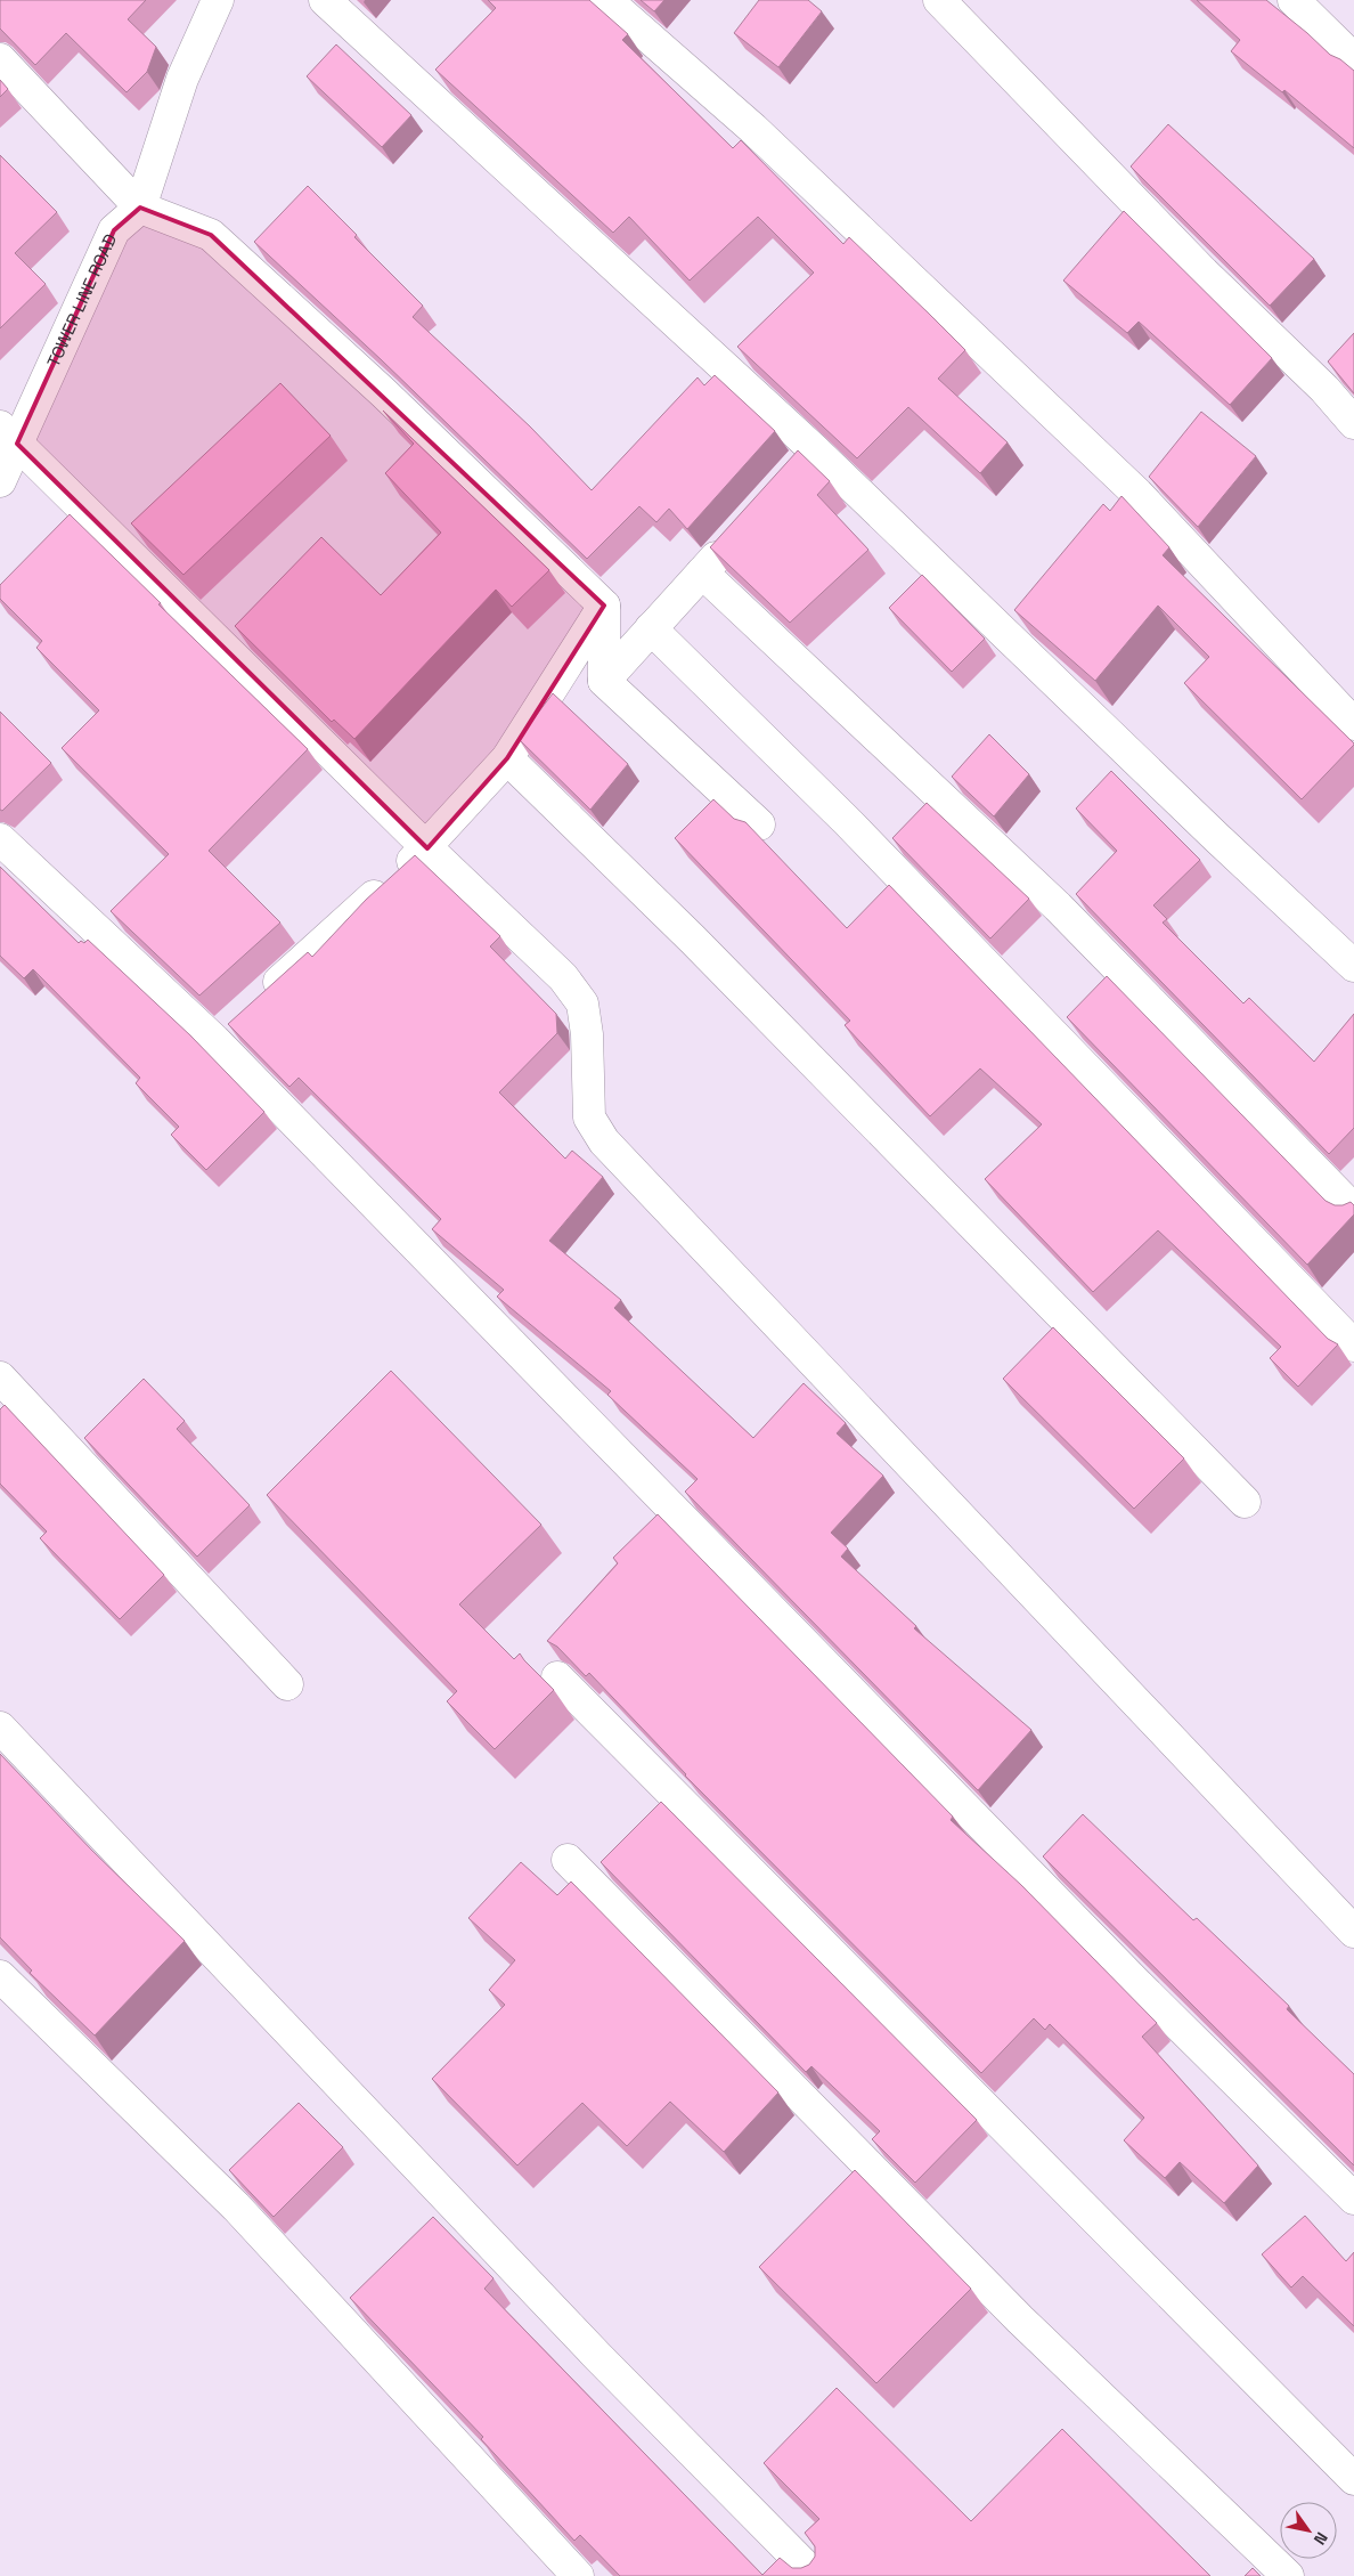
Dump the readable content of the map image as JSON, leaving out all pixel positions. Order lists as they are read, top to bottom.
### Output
{
  "streets": {
    "street": ["TOWER LINE ROAD"]
  },
  "north": "bottom right"
}
